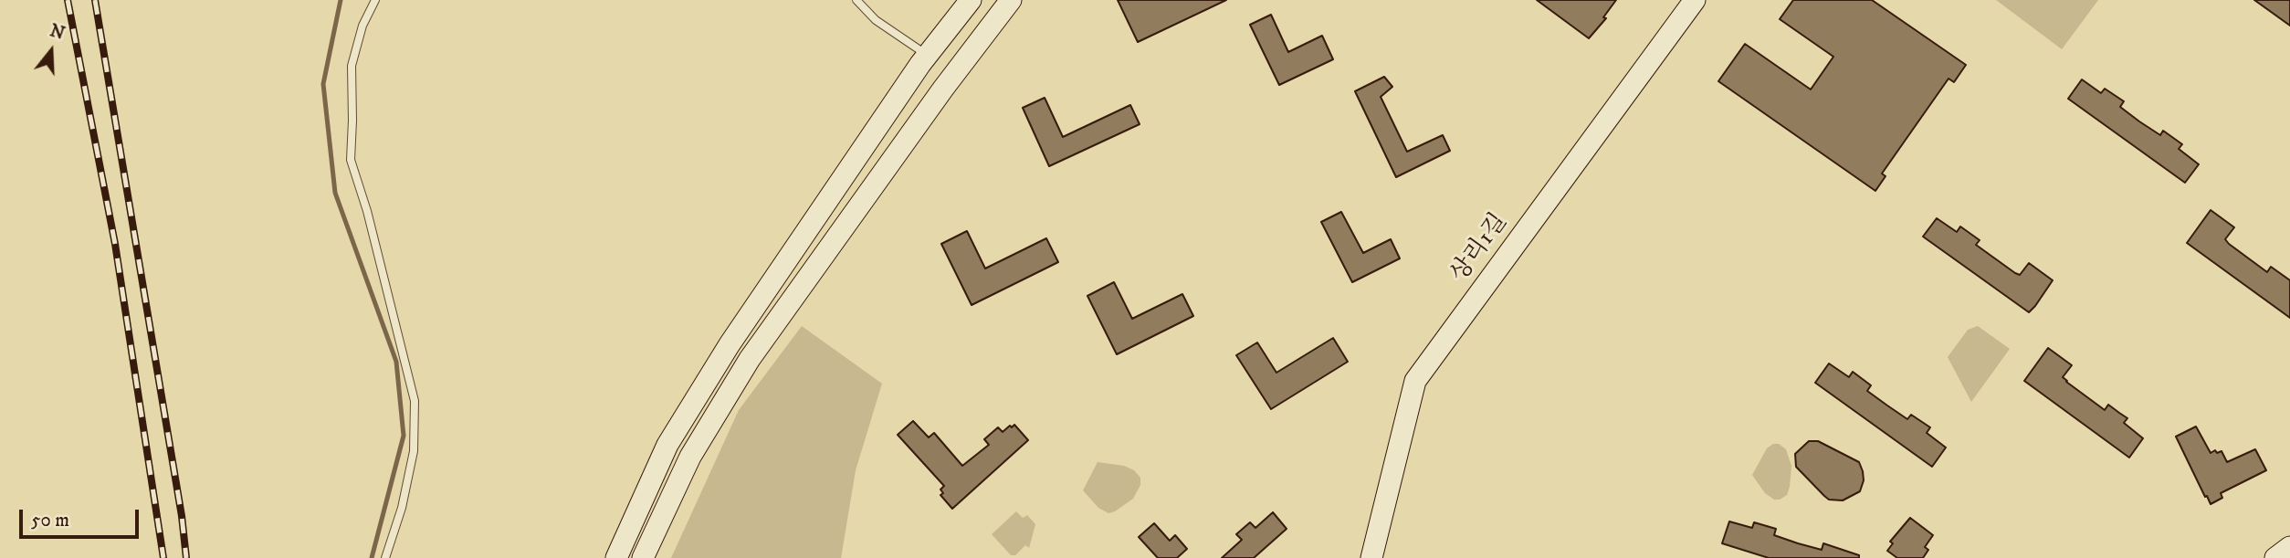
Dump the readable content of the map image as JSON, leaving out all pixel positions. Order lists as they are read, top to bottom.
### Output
{
  "streets": {
    "main road": ["상리1길"]
  },
  "scale_bar": "50 m",
  "north": "top"
}
